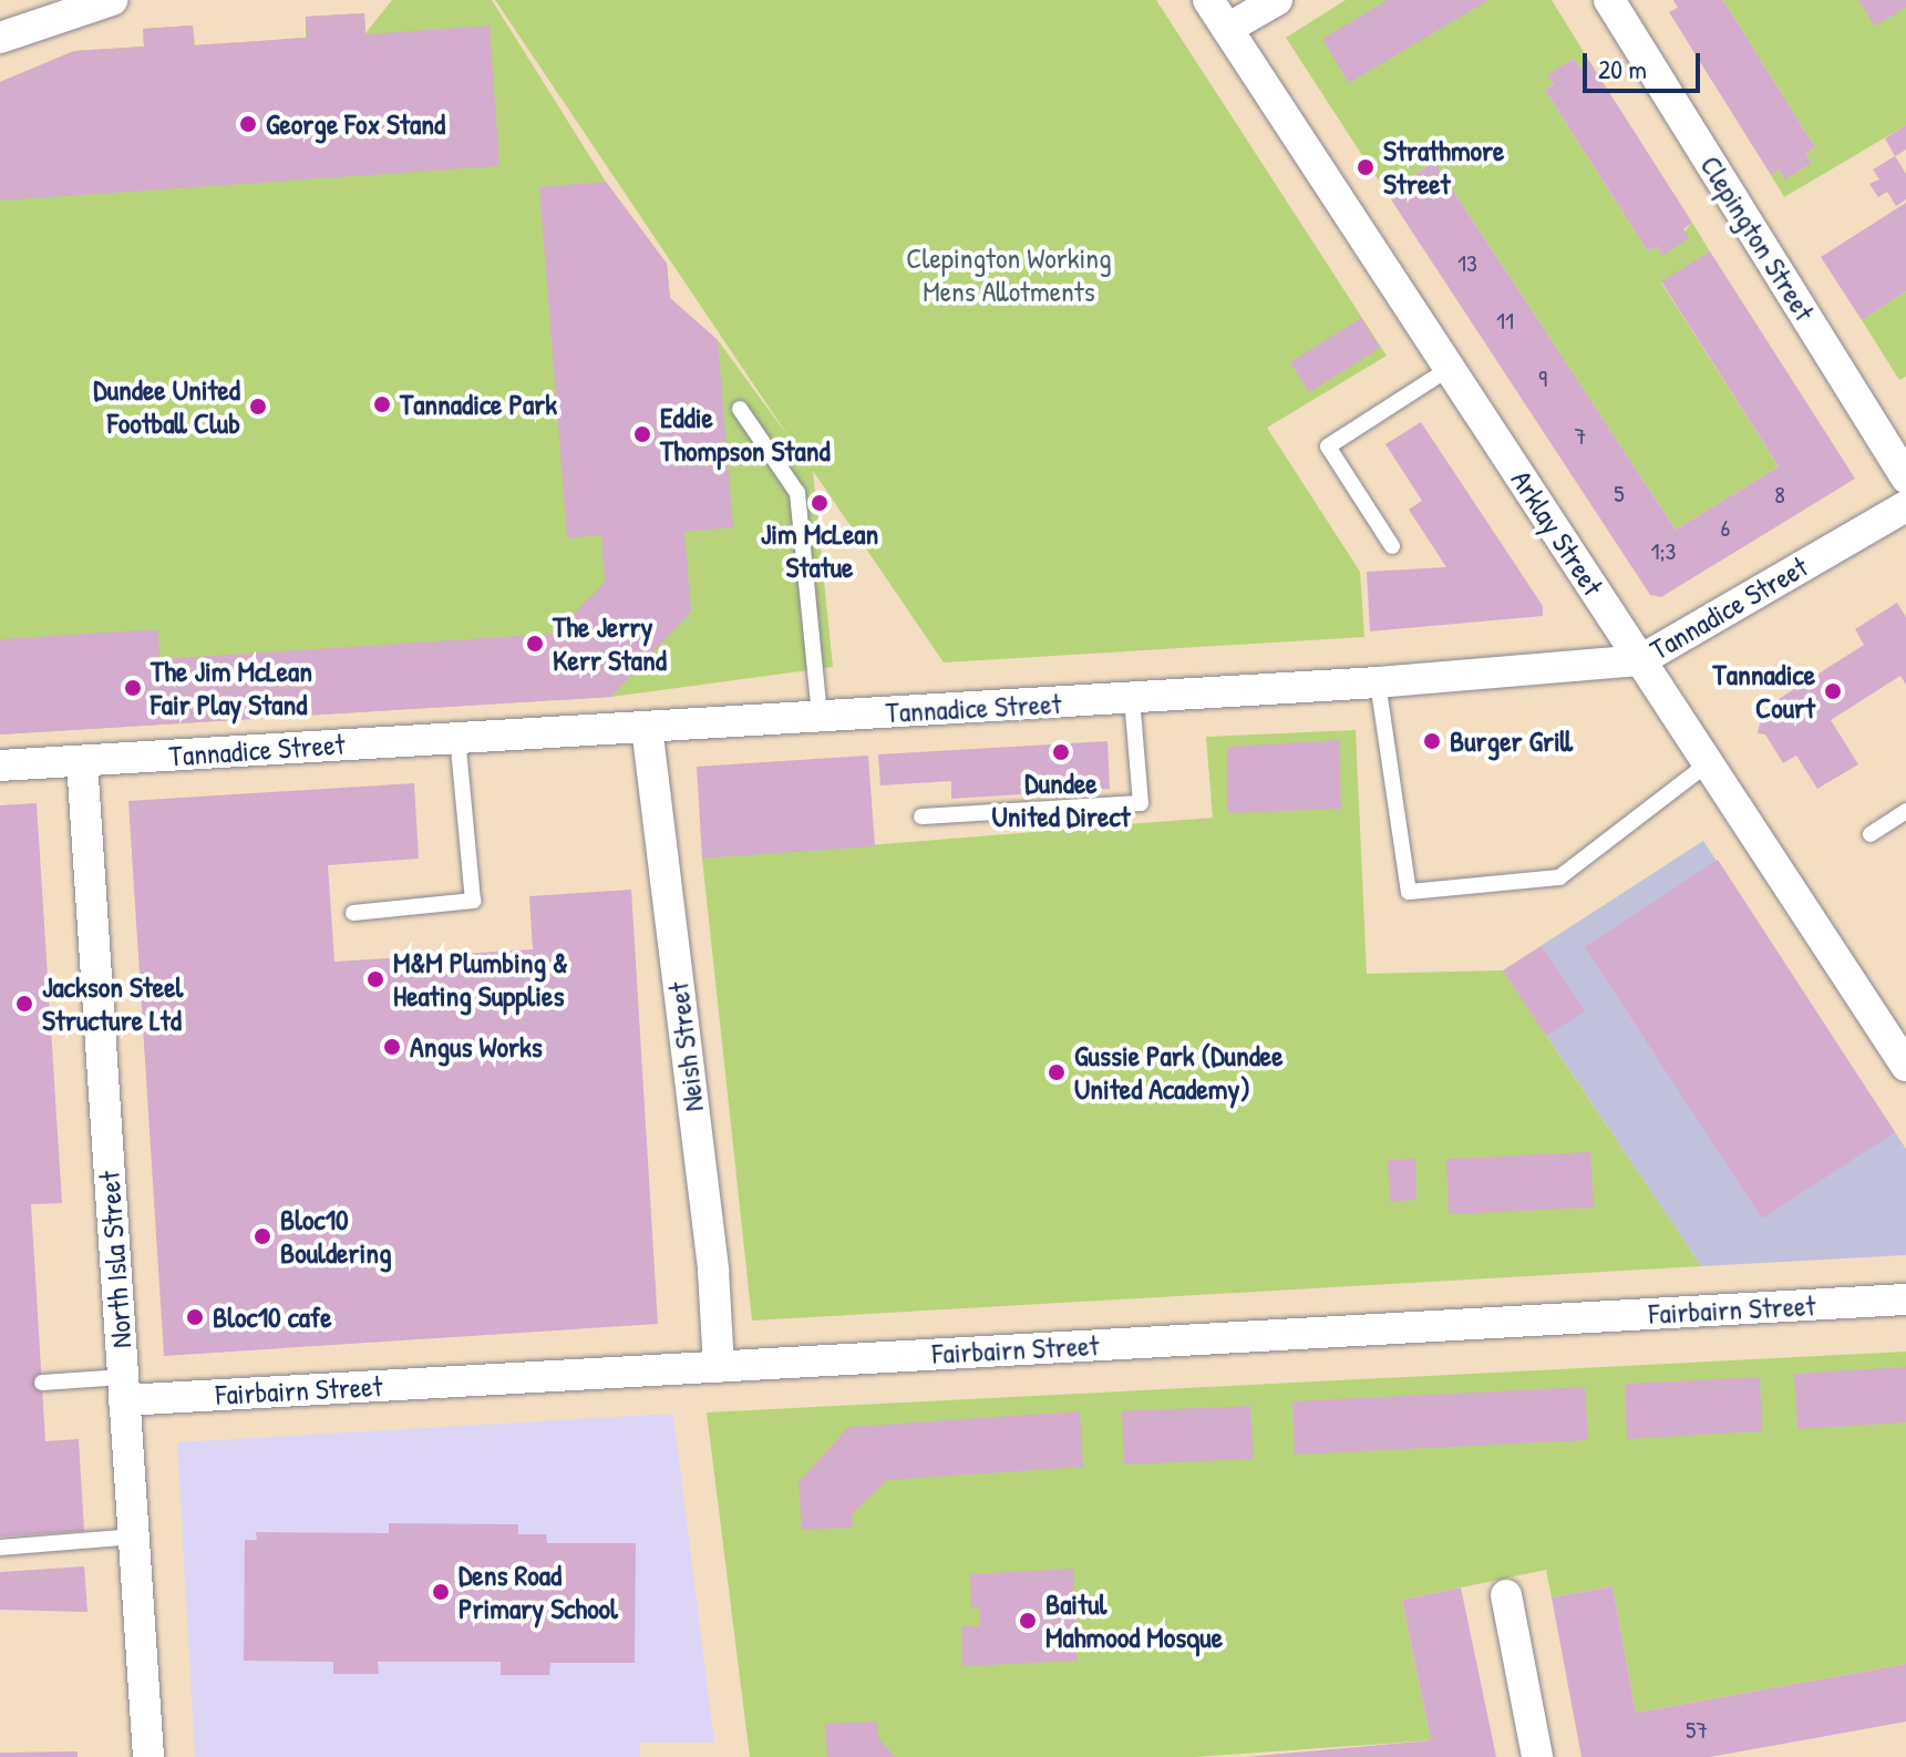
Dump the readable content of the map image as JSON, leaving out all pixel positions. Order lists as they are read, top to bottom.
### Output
{
  "streets": {
    "street": [
      "Clepington Street",
      "Arklay Street",
      "Tannadice Street",
      "Neish Street",
      "North Isla Street",
      "Fairbairn Street"
    ]
  },
  "crossings": [
    ["Arklay Street", "Tannadice Street"],
    ["Tannadice Street", "Neish Street"],
    ["Tannadice Street", "North Isla Street"],
    ["Neish Street", "Fairbairn Street"],
    ["North Isla Street", "Fairbairn Street"]
  ],
  "parks": ["Clepington Working Mens Allotments"],
  "places": [
    "George Fox Stand",
    "Strathmore Street",
    "Tannadice Park",
    "Dundee United Football Club",
    "Eddie Thompson Stand",
    "Jim McLean Statue",
    "The Jerry Kerr Stand",
    "The Jim McLean Fair Play Stand",
    "Tannadice Court",
    "Burger Grill",
    "Dundee United Direct",
    "M&M Plumbing & Heating Supplies",
    "Jackson Steel Structure Ltd",
    "Angus Works",
    "Gussie Park (Dundee United Academy)",
    "Bloc10 Bouldering",
    "Bloc10 cafe",
    "Dens Road Primary School",
    "Baitul Mahmood Mosque"
  ],
  "house_numbers": [
    "13",
    "11",
    "9",
    "7",
    "5",
    "8",
    "6",
    "1;3",
    "57"
  ],
  "scale_bar": "20 m"
}
